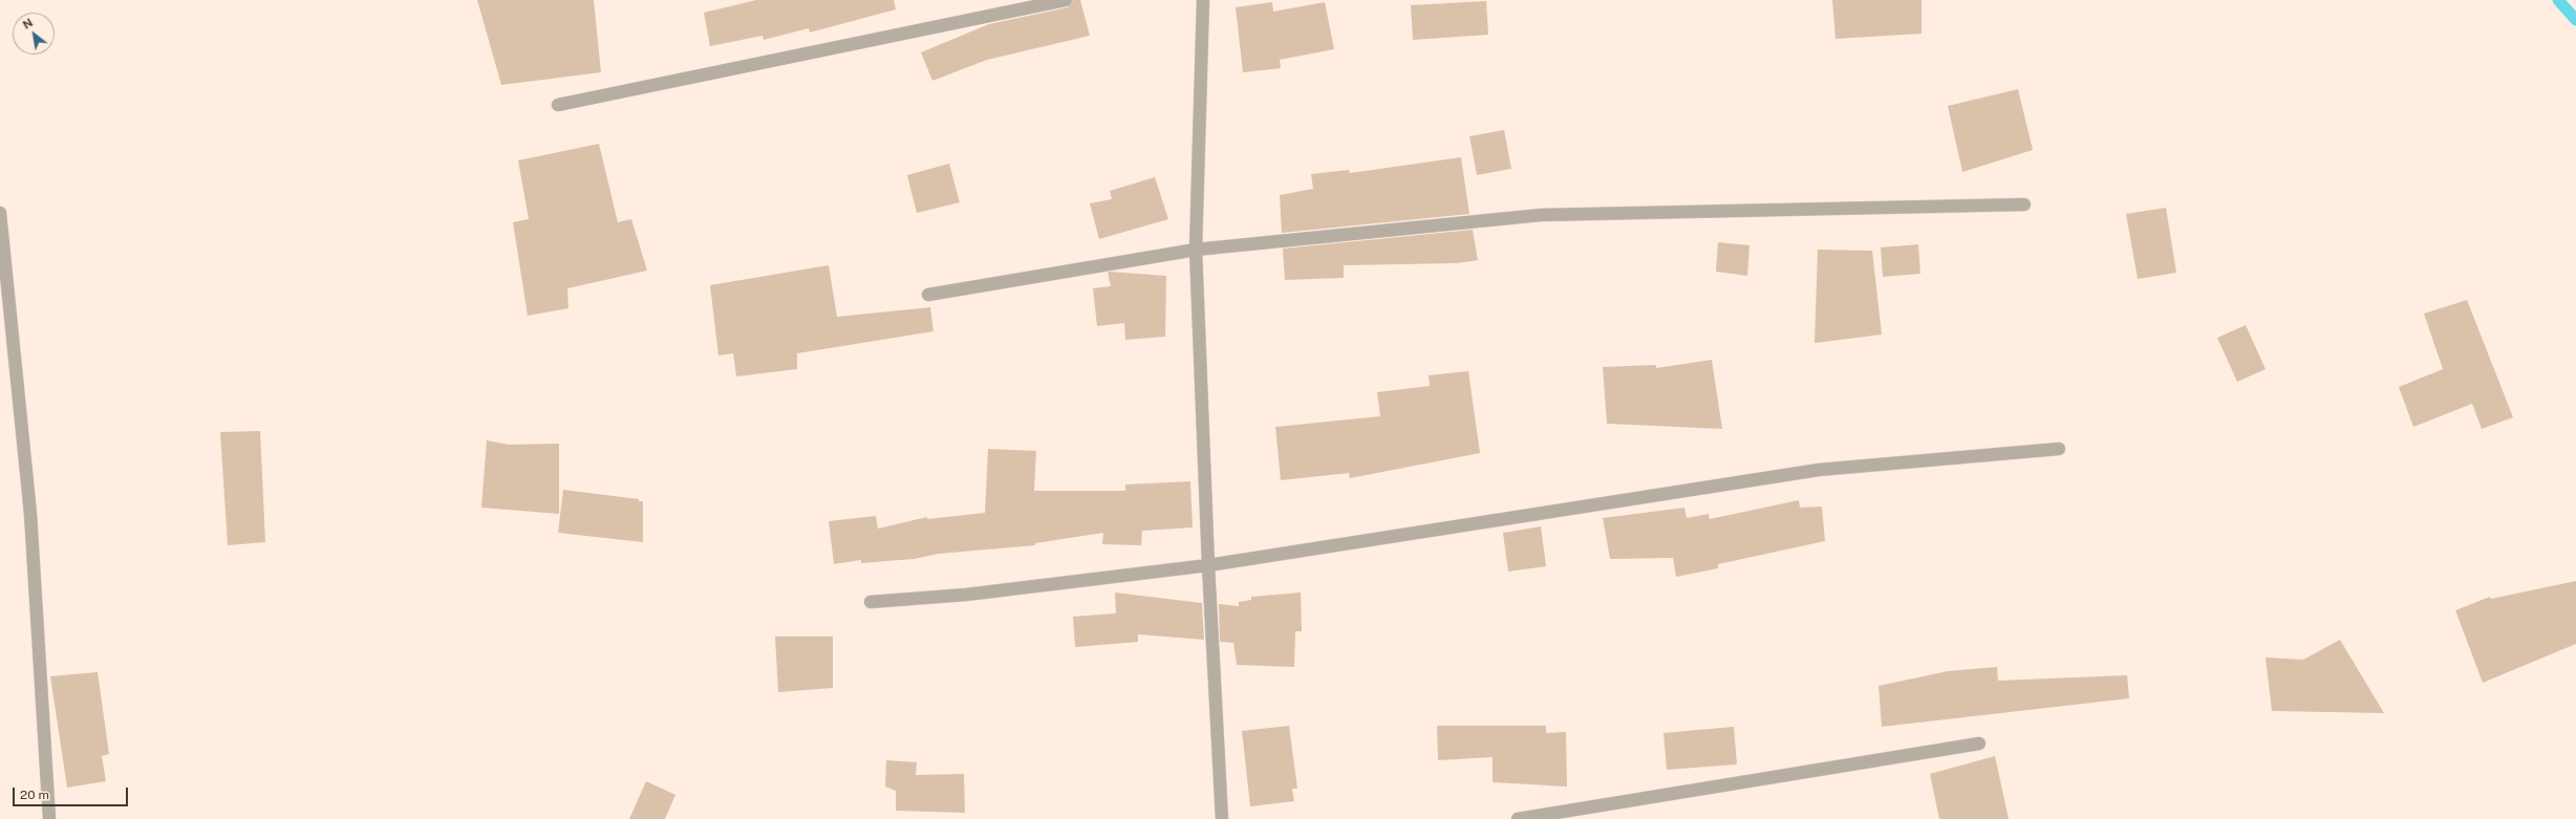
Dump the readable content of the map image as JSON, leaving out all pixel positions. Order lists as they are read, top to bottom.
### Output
{
  "scale_bar": "20 m",
  "north": "top left"
}
